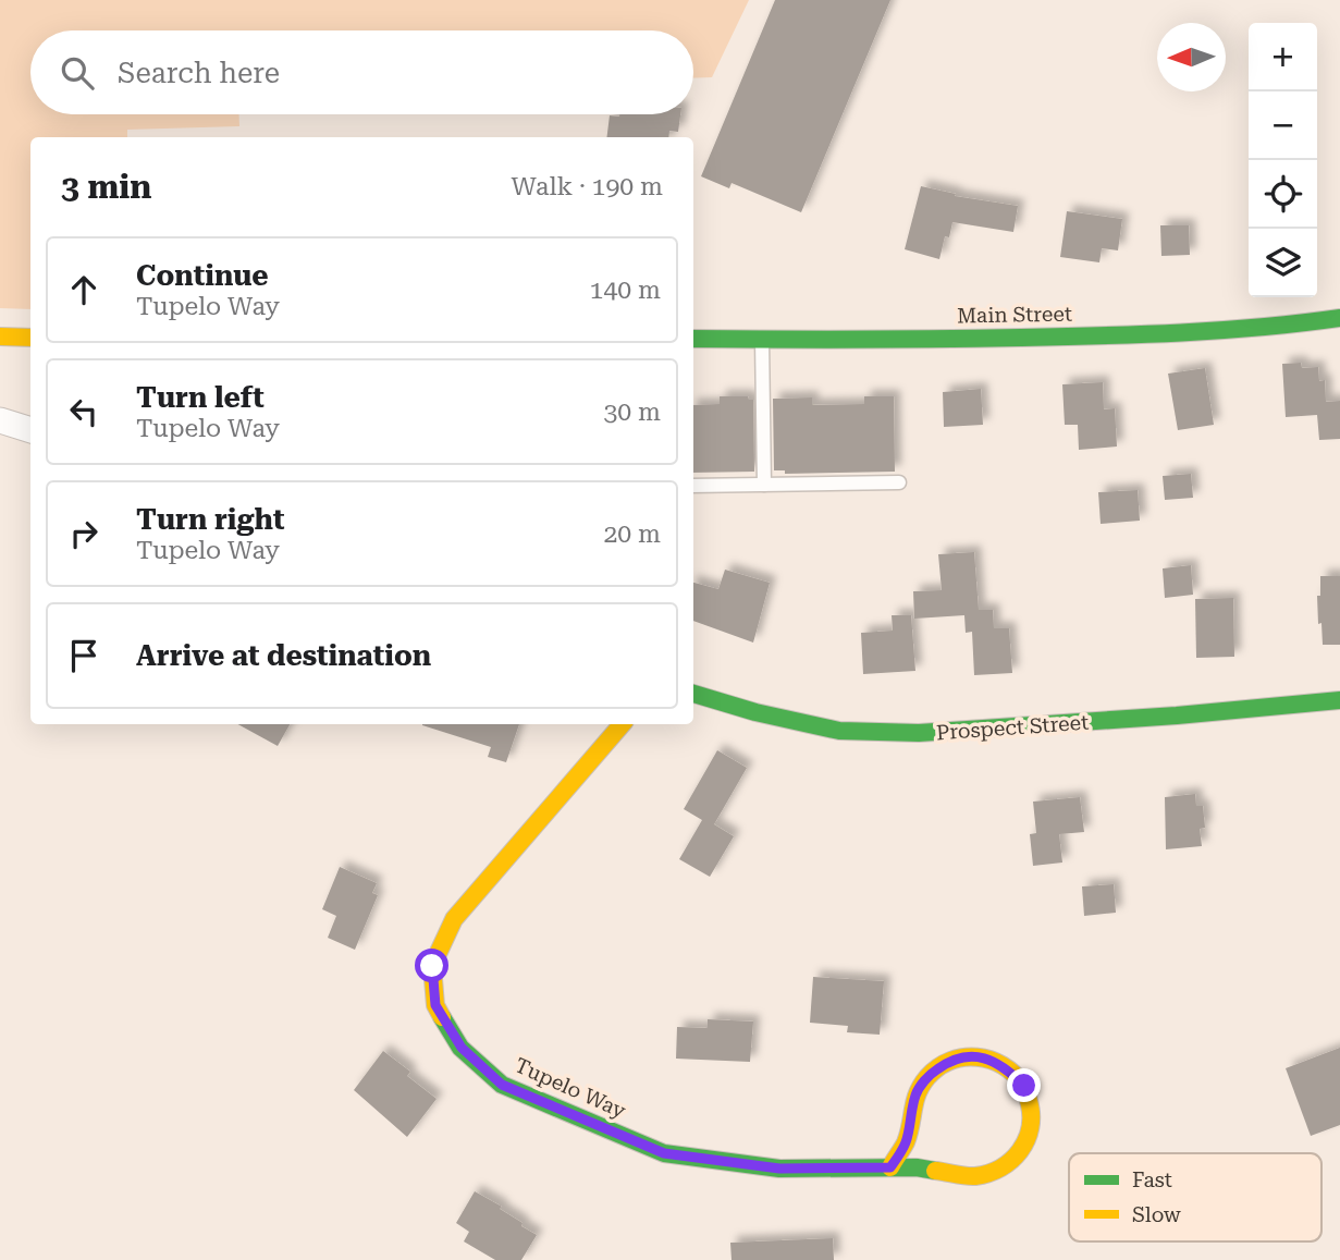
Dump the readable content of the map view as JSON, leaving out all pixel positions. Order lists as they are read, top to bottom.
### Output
{
  "streets": {
    "street": ["Main Street", "Prospect Street", "Tupelo Way"]
  },
  "legend": ["Fast", "Slow"],
  "north": "left",
  "page": {
    "map_buttons": ["+", "−"],
    "search": "Search here",
    "heading": ["3 min", "Walk · 190 m"],
    "list": [
      ["Continue", "Tupelo Way", "140 m"],
      ["Turn left", "Tupelo Way", "30 m"],
      ["Turn right", "Tupelo Way", "20 m"],
      "Arrive at destination"
    ]
  }
}
